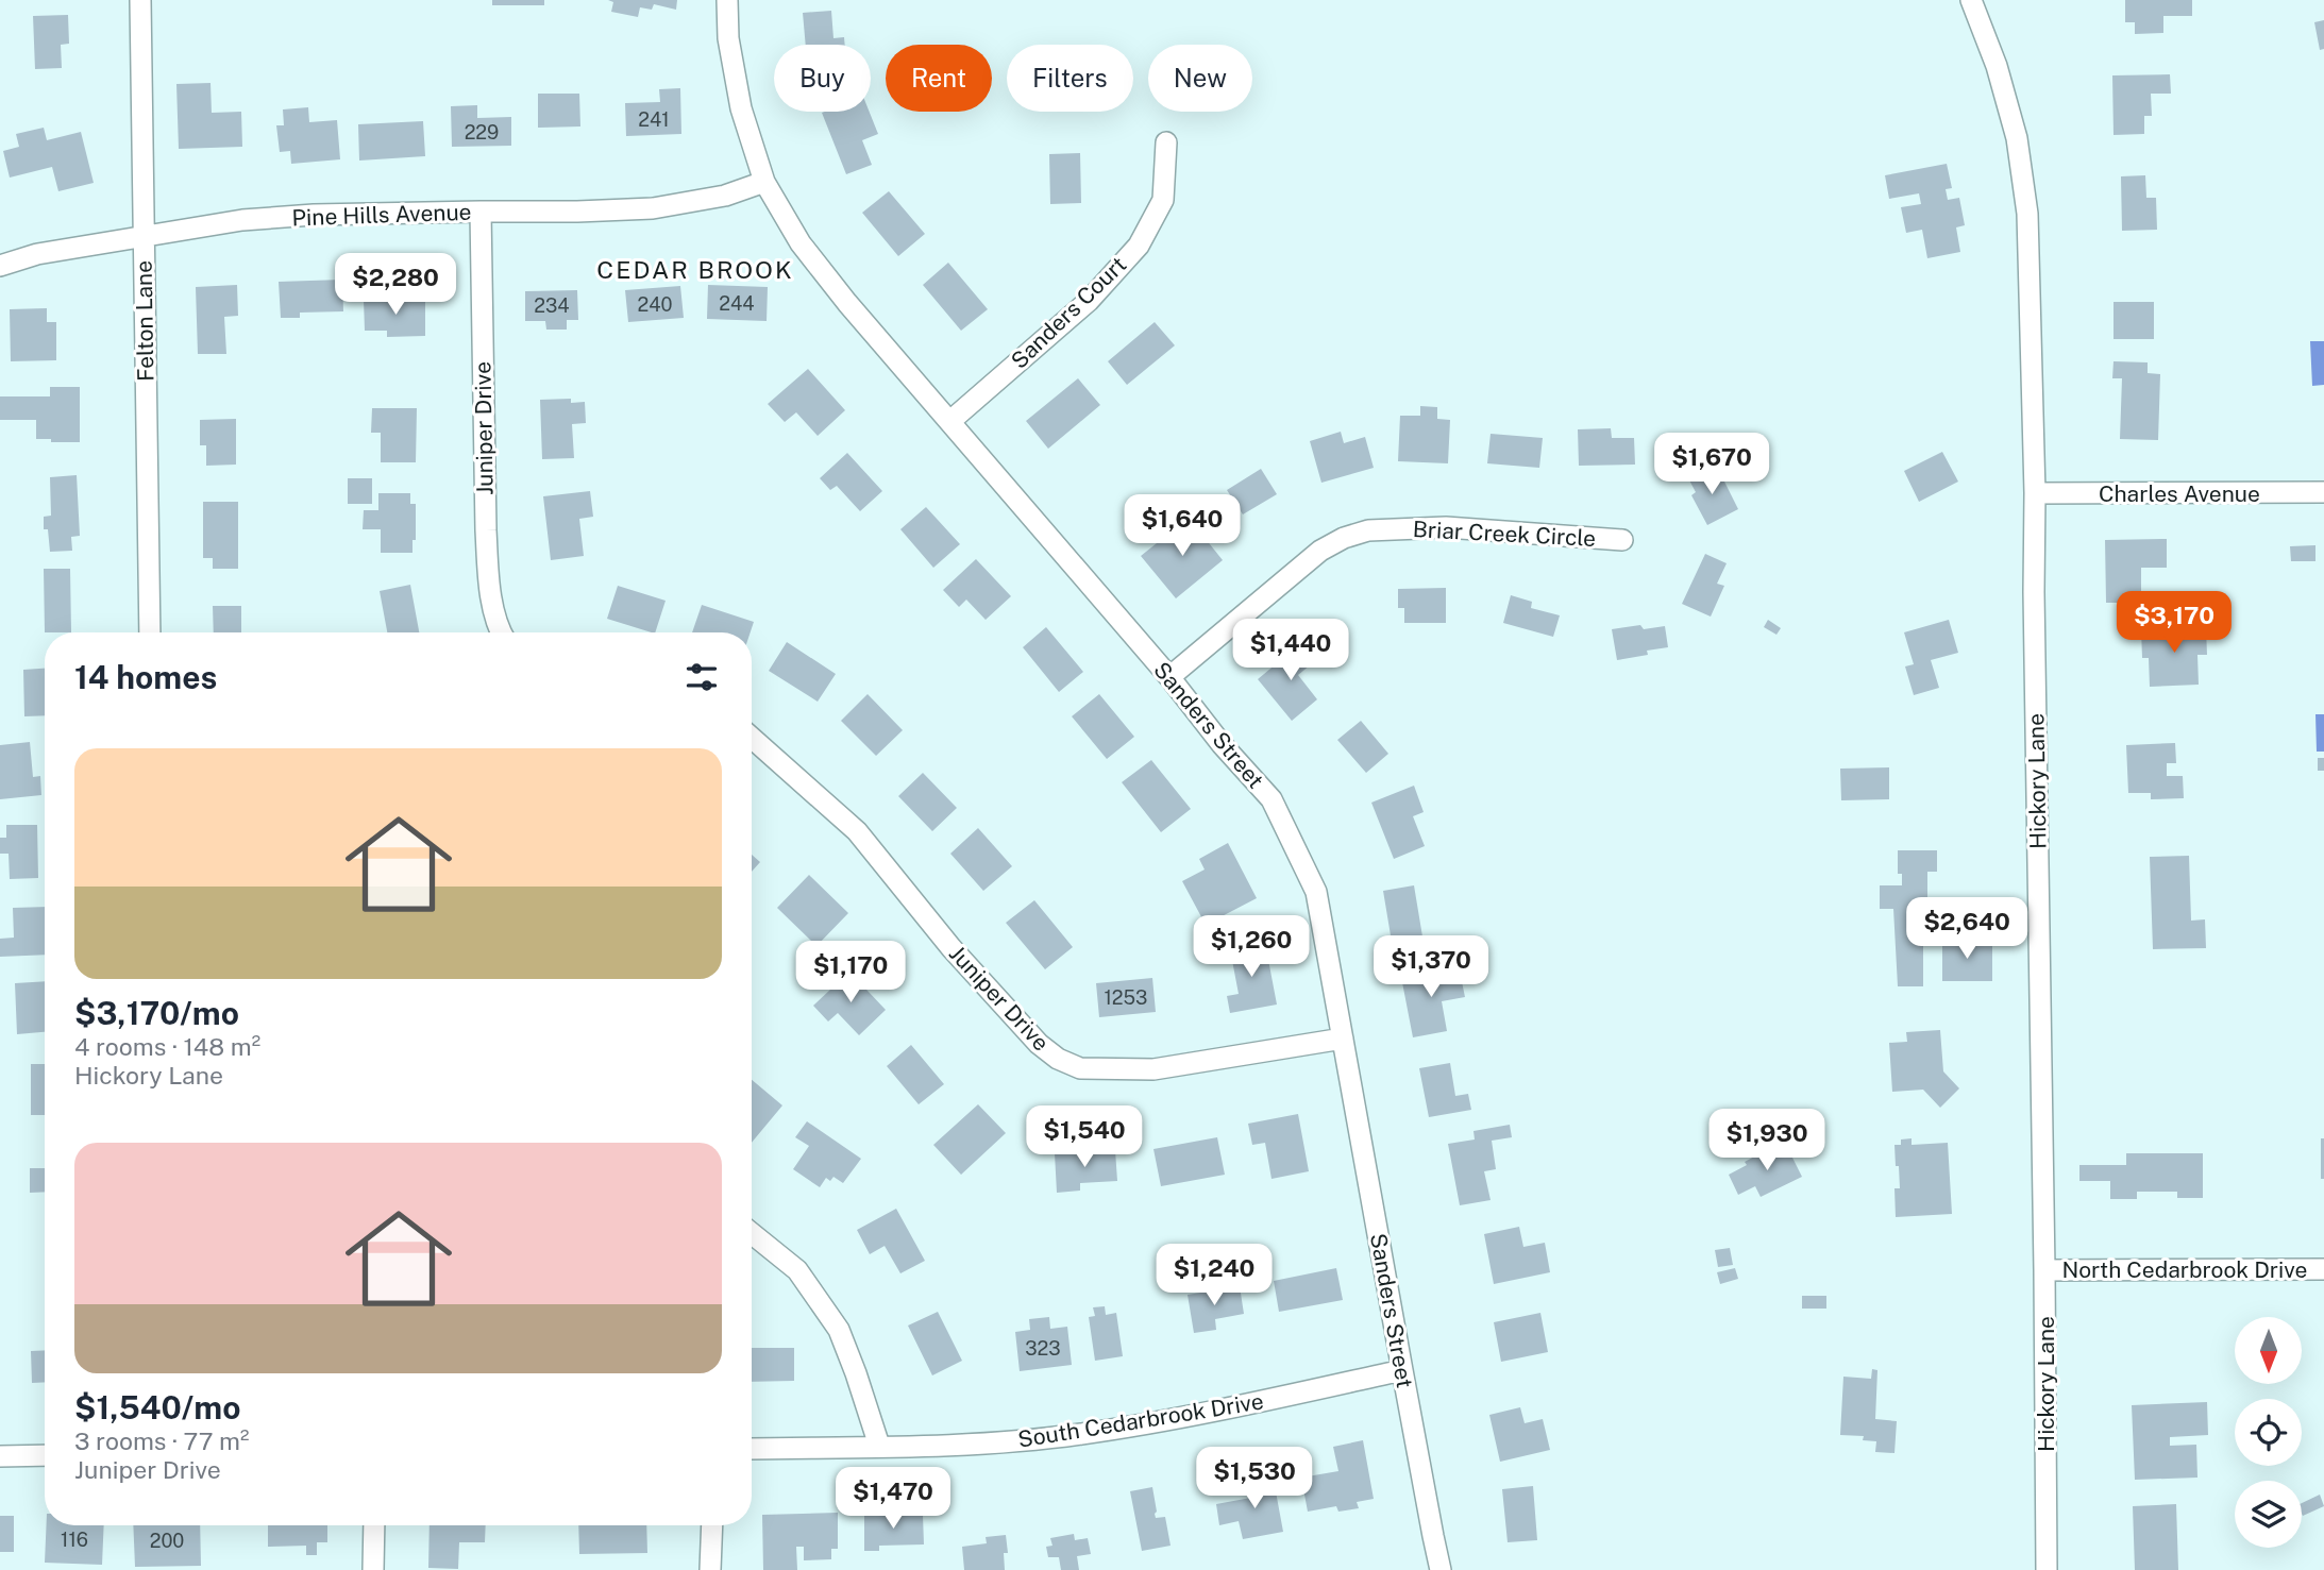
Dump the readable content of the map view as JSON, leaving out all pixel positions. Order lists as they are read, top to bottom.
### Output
{
  "streets": {
    "street": [
      "Pine Hills Avenue",
      "Sanders Court",
      "Felton Lane",
      "Juniper Drive",
      "Charles Avenue",
      "Briar Creek Circle",
      "Sanders Street",
      "Hickory Lane",
      "North Cedarbrook Drive",
      "South Cedarbrook Drive"
    ]
  },
  "crossings": [
    ["Pine Hills Avenue", "Felton Lane"],
    ["Pine Hills Avenue", "Juniper Drive"],
    ["Pine Hills Avenue", "Sanders Street"],
    ["Sanders Court", "Sanders Street"],
    ["Juniper Drive", "Sanders Street"],
    ["Charles Avenue", "Hickory Lane"],
    ["Briar Creek Circle", "Sanders Street"],
    ["Sanders Street", "South Cedarbrook Drive"],
    ["Hickory Lane", "North Cedarbrook Drive"]
  ],
  "districts": ["CEDAR BROOK"],
  "house_numbers": [
    "241",
    "229",
    "244",
    "240",
    "234",
    "1253",
    "323",
    "116",
    "200"
  ],
  "north": "bottom",
  "page": {
    "chip": [
      "Buy",
      "Rent",
      "Filters",
      "New"
    ],
    "price": [
      "$2,280",
      "$1,670",
      "$1,640",
      "$3,170",
      "$1,440",
      "$2,640",
      "$1,260",
      "$1,370",
      "$1,170",
      "$1,540",
      "$1,930",
      "$1,240",
      "$1,530",
      "$1,470"
    ],
    "heading": "14 homes",
    "list": [
      {
        "name": "$3,170/mo",
        "note": "4 rooms · 148 m² · Hickory Lane"
      },
      {
        "name": "$1,540/mo",
        "note": "3 rooms · 77 m² · Juniper Drive"
      }
    ]
  }
}
